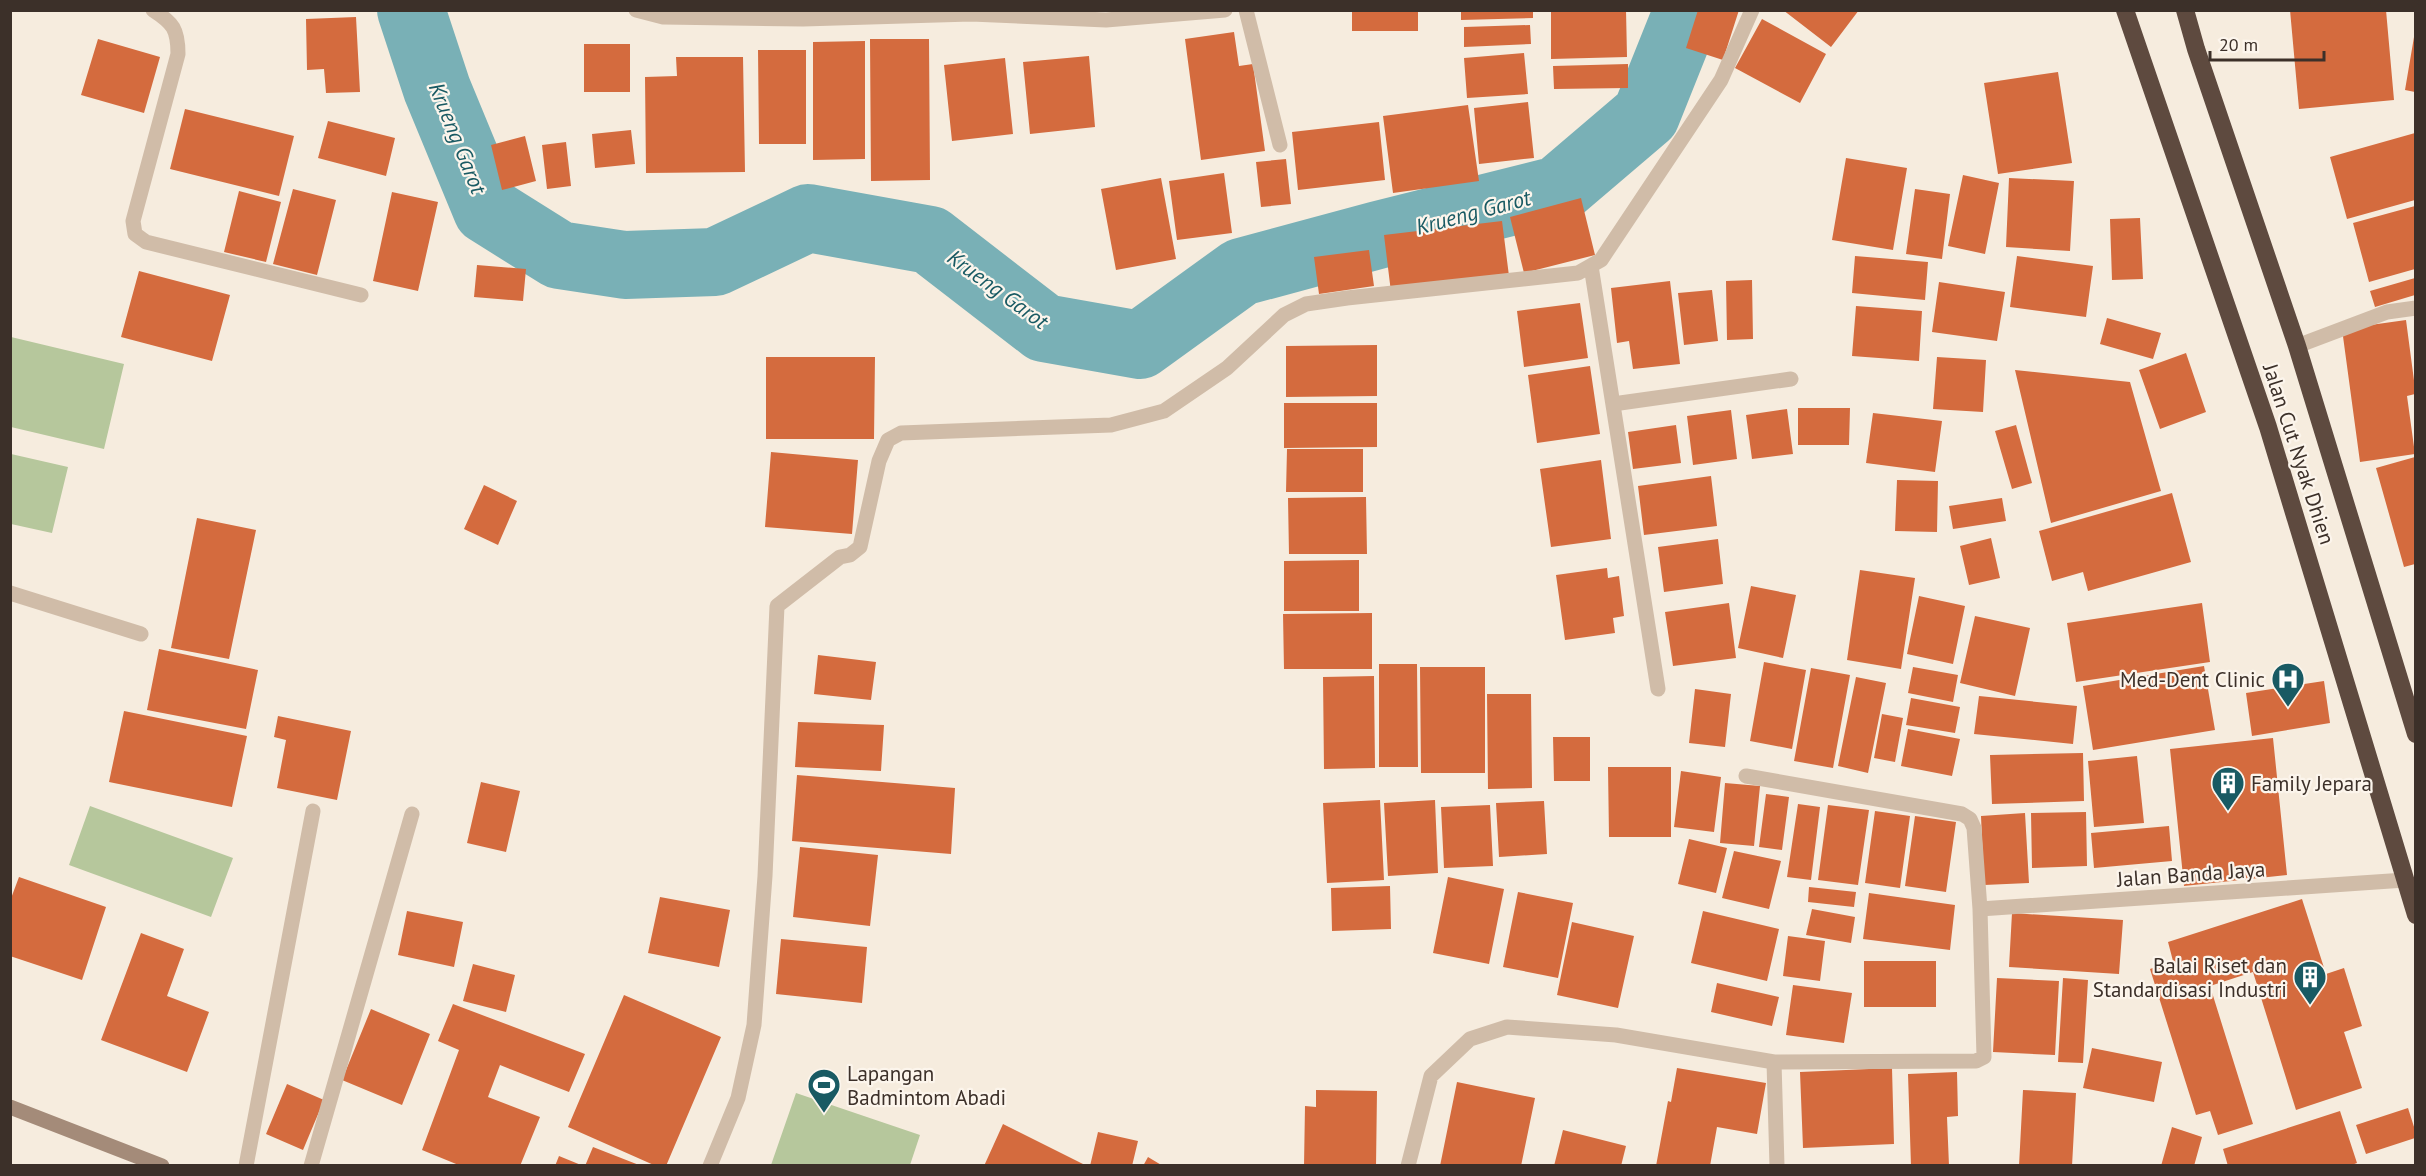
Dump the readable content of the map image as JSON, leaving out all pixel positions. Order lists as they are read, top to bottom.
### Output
{
  "streets": {
    "highway": ["Jalan Cut Nyak Dhien"],
    "street": ["Jalan Banda Jaya"]
  },
  "crossings": [
    ["Jalan Cut Nyak Dhien", "Jalan Banda Jaya"]
  ],
  "water": ["Krueng Garot"],
  "places": {
    "hospital": ["Med-Dent Clinic"],
    "building": ["Family Jepara", "Balai Riset dan Standardisasi Industri"],
    "sports": ["Lapangan Badmintom Abadi"]
  },
  "scale_bar": "20 m"
}
